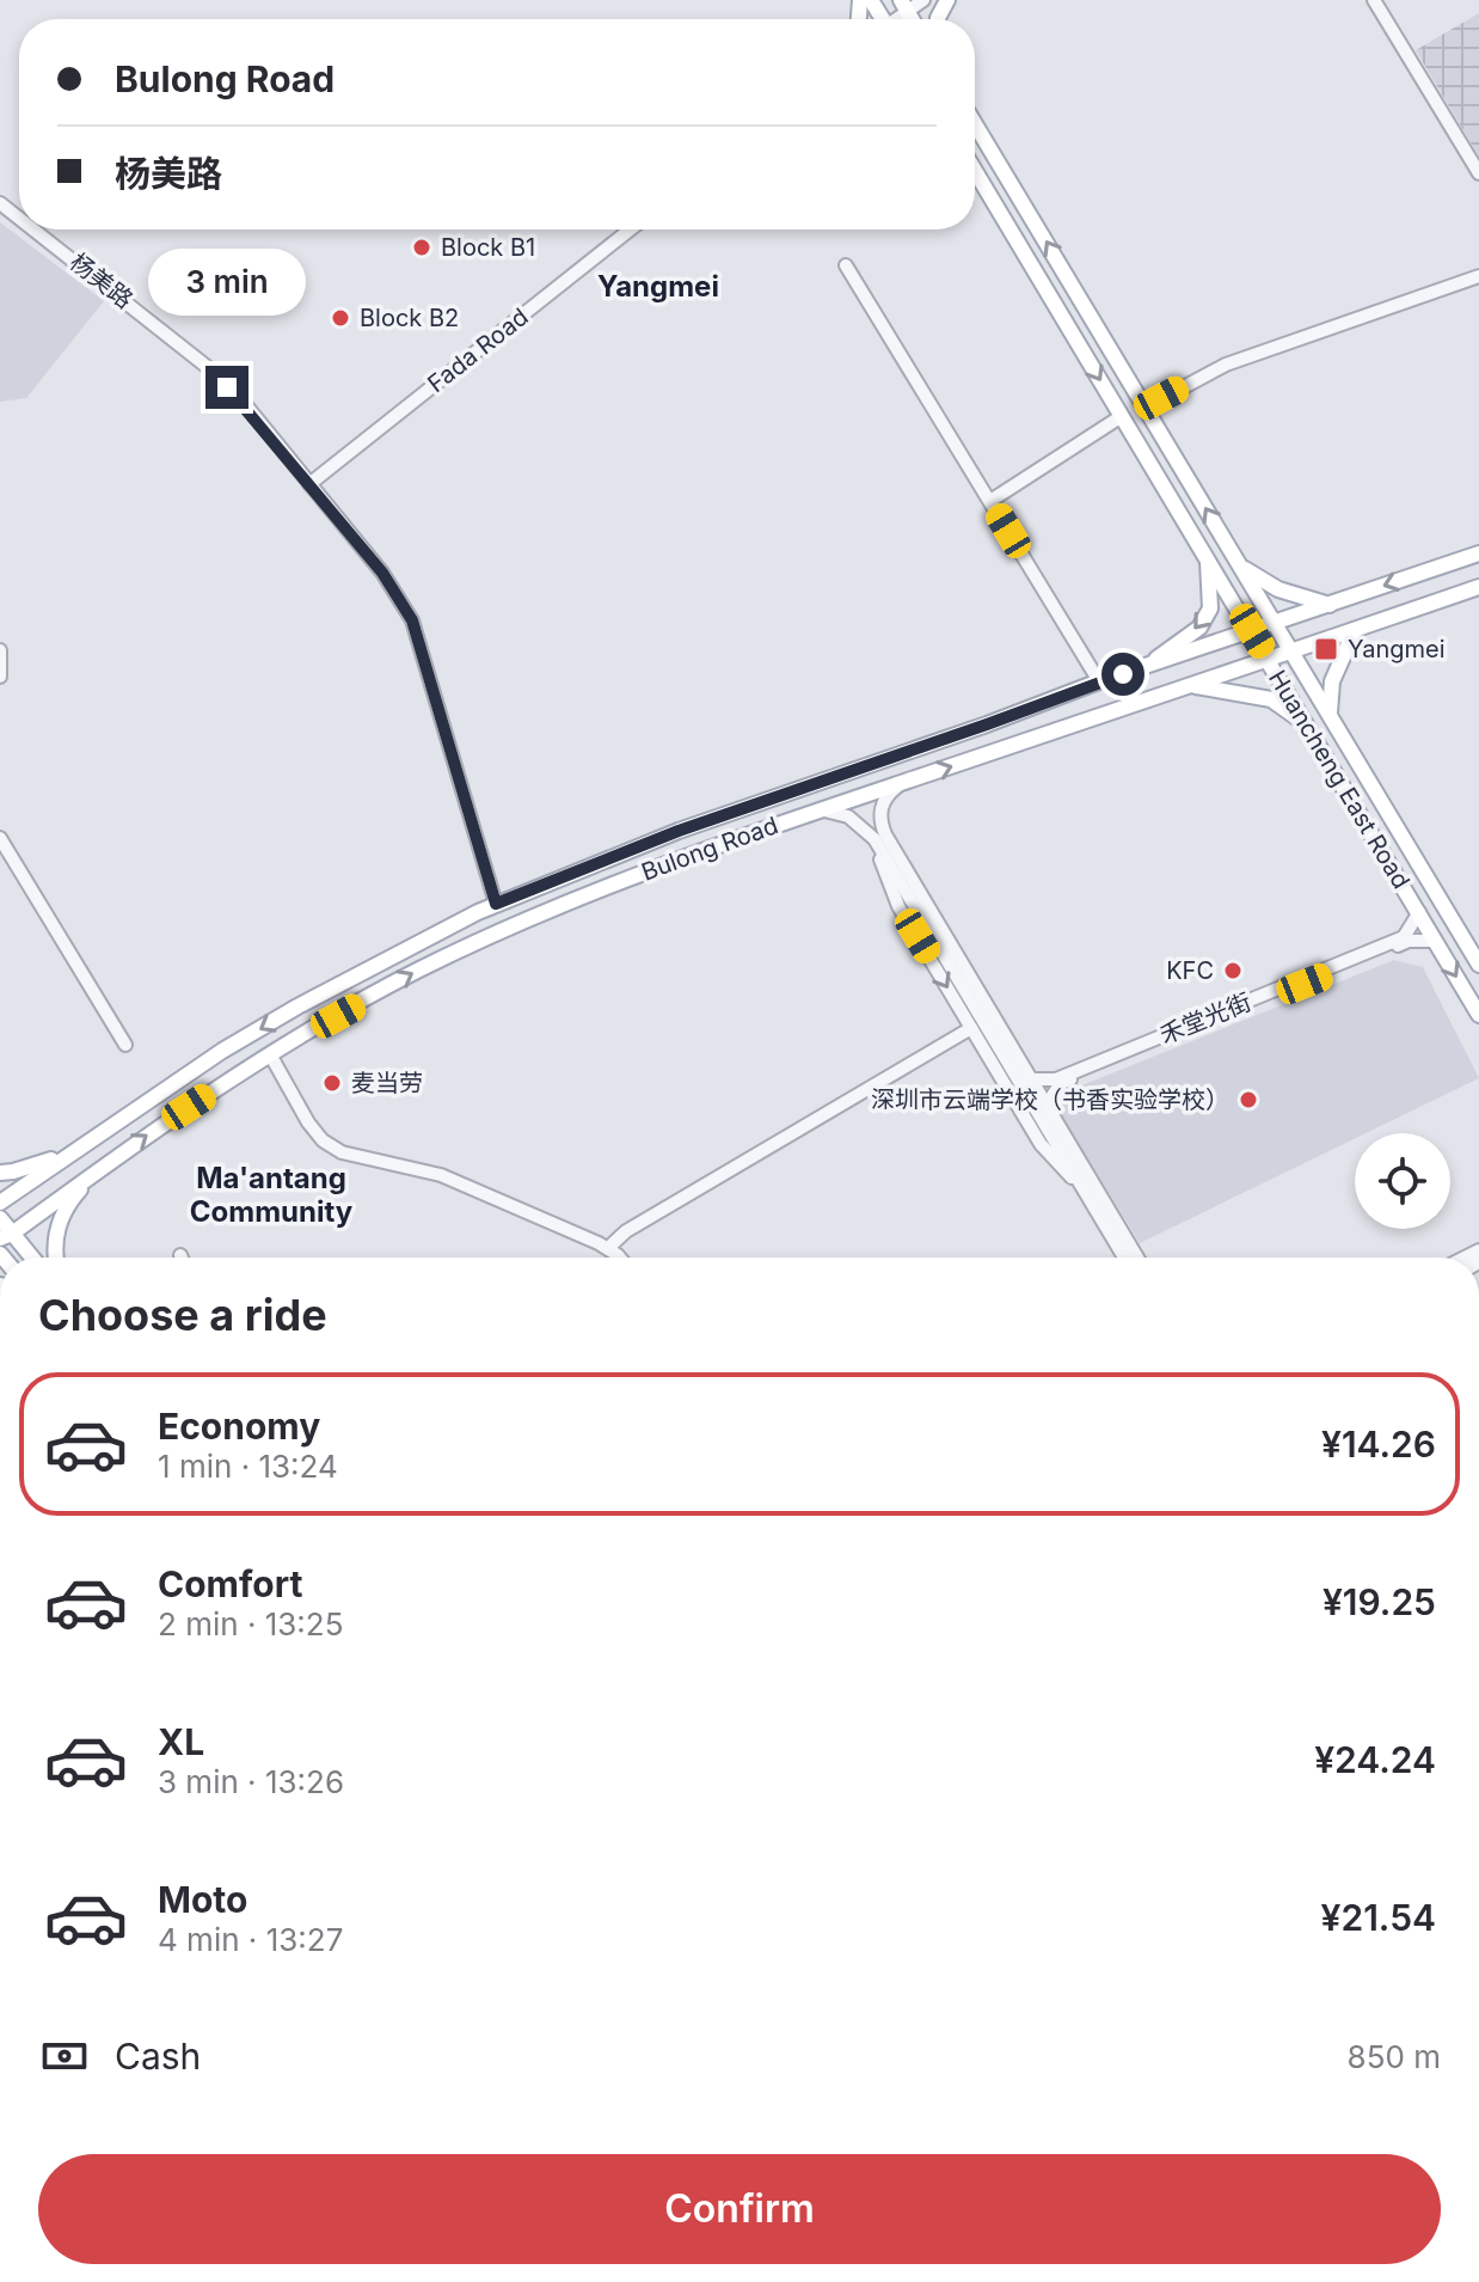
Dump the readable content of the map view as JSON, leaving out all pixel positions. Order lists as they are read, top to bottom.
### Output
{
  "streets": {
    "main road": ["Huancheng East Road", "Bulong Road"],
    "street": ["杨美路", "Fada Road", "禾堂光街"]
  },
  "crossings": [
    ["杨美路", "Fada Road"],
    ["杨美路", "Bulong Road"],
    ["Huancheng East Road", "Bulong Road"],
    ["Huancheng East Road", "禾堂光街"]
  ],
  "districts": ["Yangmei", "Ma'antang Community"],
  "places": {
    "other": [
      "Block B1",
      "Block B2",
      "KFC",
      "麦当劳",
      "深圳市云端学校（书香实验学校）"
    ],
    "transit": ["Yangmei"]
  },
  "page": {
    "banner": ["Bulong Road", "杨美路"],
    "bubble": "3 min",
    "heading": "Choose a ride",
    "list": [
      {
        "name": "Economy",
        "note": "1 min · 13:24",
        "value": "¥14.26"
      },
      {
        "name": "Comfort",
        "note": "2 min · 13:25",
        "value": "¥19.25"
      },
      {
        "name": "XL",
        "note": "3 min · 13:26",
        "value": "¥24.24"
      },
      {
        "name": "Moto",
        "note": "4 min · 13:27",
        "value": "¥21.54"
      }
    ],
    "pay": ["Cash", "850 m"],
    "buttons": "Confirm"
  }
}
